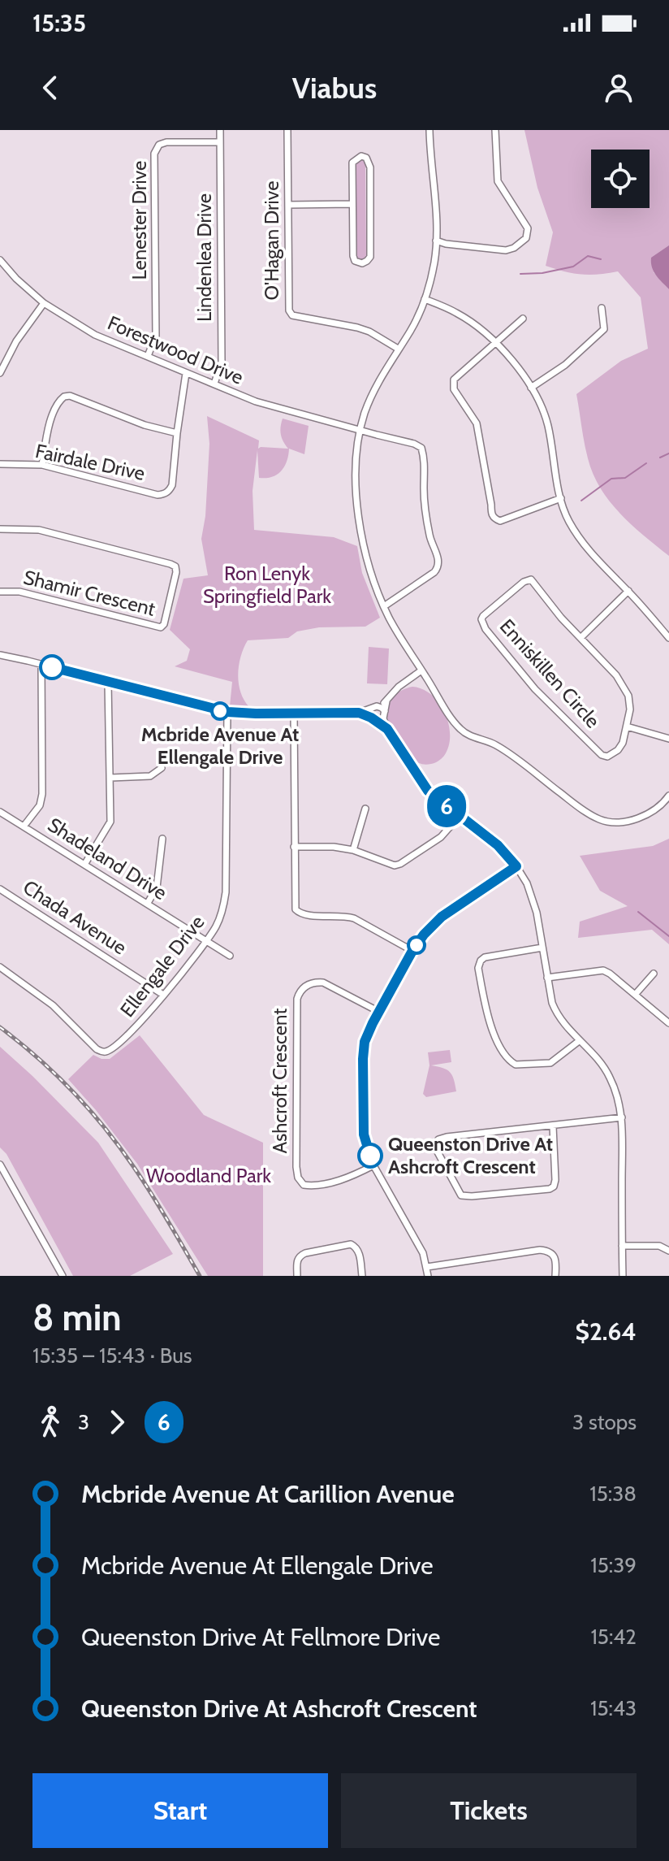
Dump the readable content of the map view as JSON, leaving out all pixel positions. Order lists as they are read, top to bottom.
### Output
{
  "streets": {
    "street": [
      "Lenester Drive",
      "O'Hagan Drive",
      "Lindenlea Drive",
      "Forestwood Drive",
      "Fairdale Drive",
      "Shamir Crescent",
      "Enniskillen Circle",
      "Shadeland Drive",
      "Chada Avenue",
      "Ellengale Drive",
      "Ashcroft Crescent"
    ]
  },
  "crossings": [
    ["Lenester Drive", "Lindenlea Drive"],
    ["Lenester Drive", "Forestwood Drive"],
    ["Lindenlea Drive", "Forestwood Drive"],
    ["Forestwood Drive", "Fairdale Drive"],
    ["Shadeland Drive", "Ellengale Drive"],
    ["Chada Avenue", "Ellengale Drive"]
  ],
  "parks": ["Ron Lenyk Springfield Park", "Woodland Park"],
  "places": ["Mcbride Avenue At Ellengale Drive", "Queenston Drive At Ashcroft Crescent"],
  "lines": ["bus line 6"],
  "page": {
    "status": "15:35",
    "header": "Viabus",
    "on_map": "6",
    "heading": ["8 min", "15:35 – 15:43 · Bus", "$2.64"],
    "legs": ["3", "6", "3 stops"],
    "list": [
      {
        "name": "Mcbride Avenue At Carillion Avenue",
        "value": "15:38"
      },
      {
        "name": "Mcbride Avenue At Ellengale Drive",
        "value": "15:39"
      },
      {
        "name": "Queenston Drive At Fellmore Drive",
        "value": "15:42"
      },
      {
        "name": "Queenston Drive At Ashcroft Crescent",
        "value": "15:43"
      }
    ],
    "buttons": ["Start", "Tickets"]
  }
}
